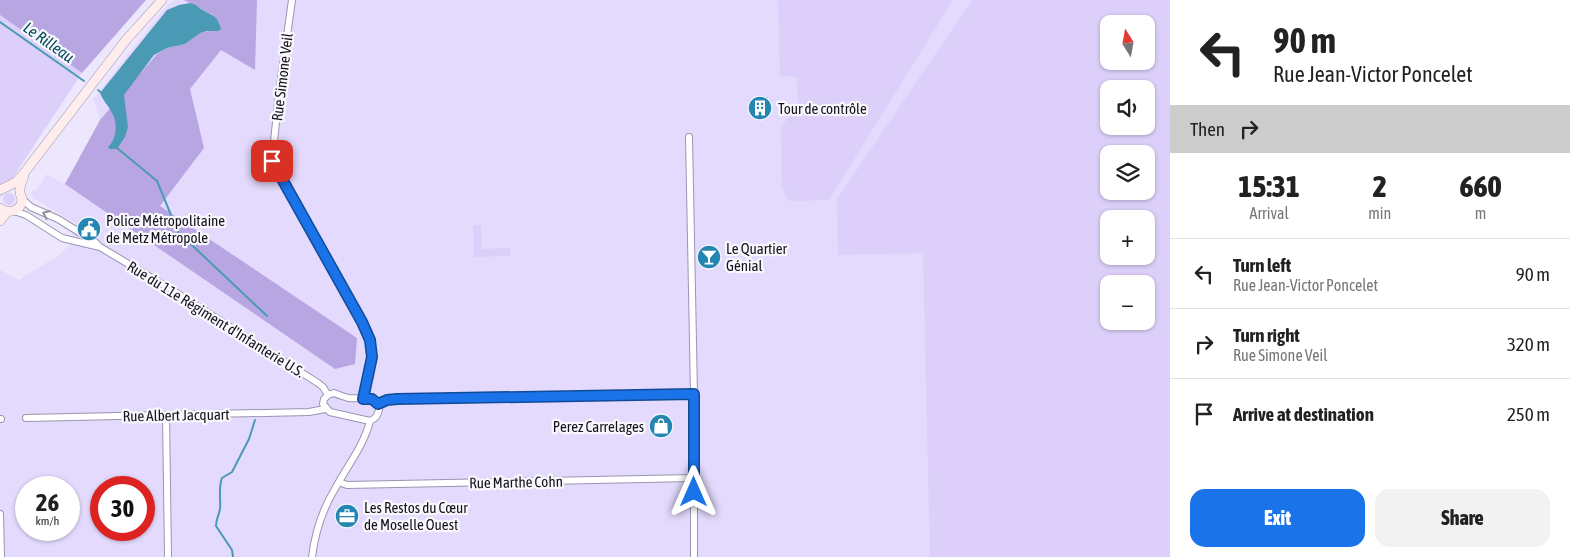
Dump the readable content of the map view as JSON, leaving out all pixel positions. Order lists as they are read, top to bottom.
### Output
{
  "streets": {
    "street": [
      "Rue Simone Veil",
      "Rue du 11e Régiment d'Infanterie U.S.",
      "Rue Albert Jacquart",
      "Rue Marthe Cohn"
    ]
  },
  "water": ["Le Rilleau"],
  "places": {
    "building": ["Tour de contrôle"],
    "public building": ["Police Métropolitaine de Metz Métropole"],
    "bar": ["Le Quartier Génial"],
    "shop": ["Perez Carrelages"],
    "office": ["Les Restos du Cœur de Moselle Ouest"]
  },
  "north": "top",
  "page": {
    "turn": ["90 m", "Rue Jean-Victor Poncelet"],
    "map_buttons": ["+", "−"],
    "then": "Then",
    "eta": [
      "15:31",
      "Arrival",
      "2",
      "min",
      "660",
      "m"
    ],
    "list": [
      {
        "name": "Turn left",
        "note": "Rue Jean-Victor Poncelet",
        "value": "90 m"
      },
      {
        "name": "Turn right",
        "note": "Rue Simone Veil",
        "value": "320 m"
      },
      {
        "name": "Arrive at destination",
        "value": "250 m"
      }
    ],
    "speed": "26 km/h",
    "limit": "30",
    "buttons": ["Exit", "Share"]
  }
}
